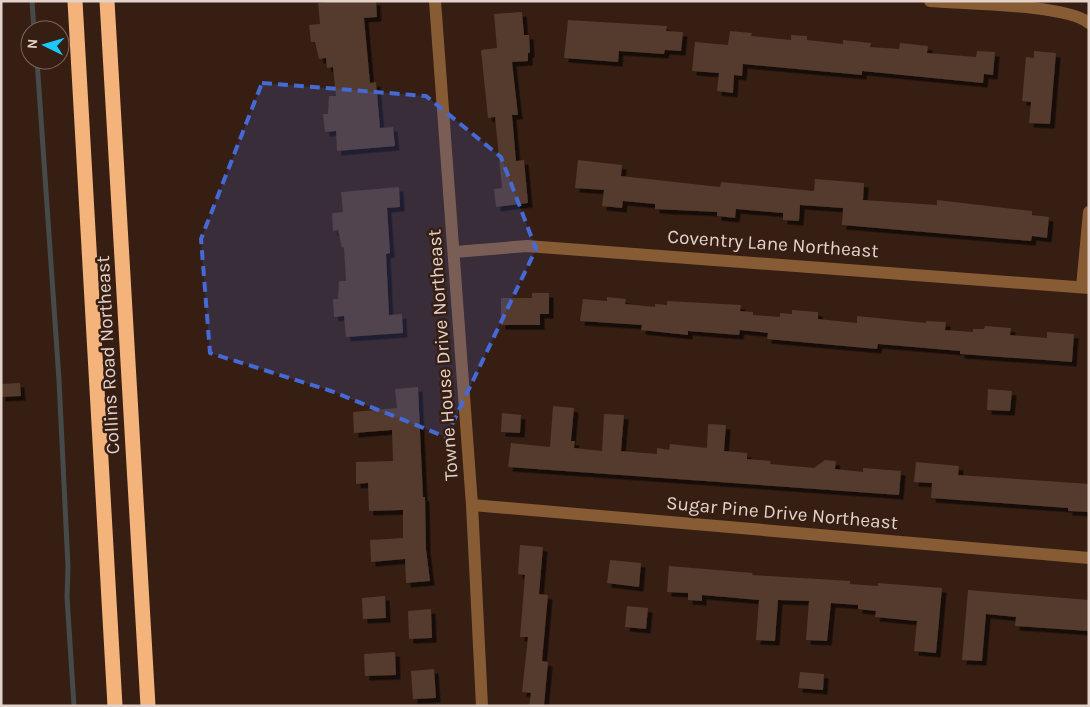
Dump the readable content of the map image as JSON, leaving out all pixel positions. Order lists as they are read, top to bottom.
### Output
{
  "streets": {
    "highway": ["Collins Road Northeast"],
    "street": ["Coventry Lane Northeast", "Towne House Drive Northeast", "Sugar Pine Drive Northeast"]
  },
  "crossings": [
    ["Coventry Lane Northeast", "Towne House Drive Northeast"],
    ["Towne House Drive Northeast", "Sugar Pine Drive Northeast"]
  ],
  "north": "left"
}
